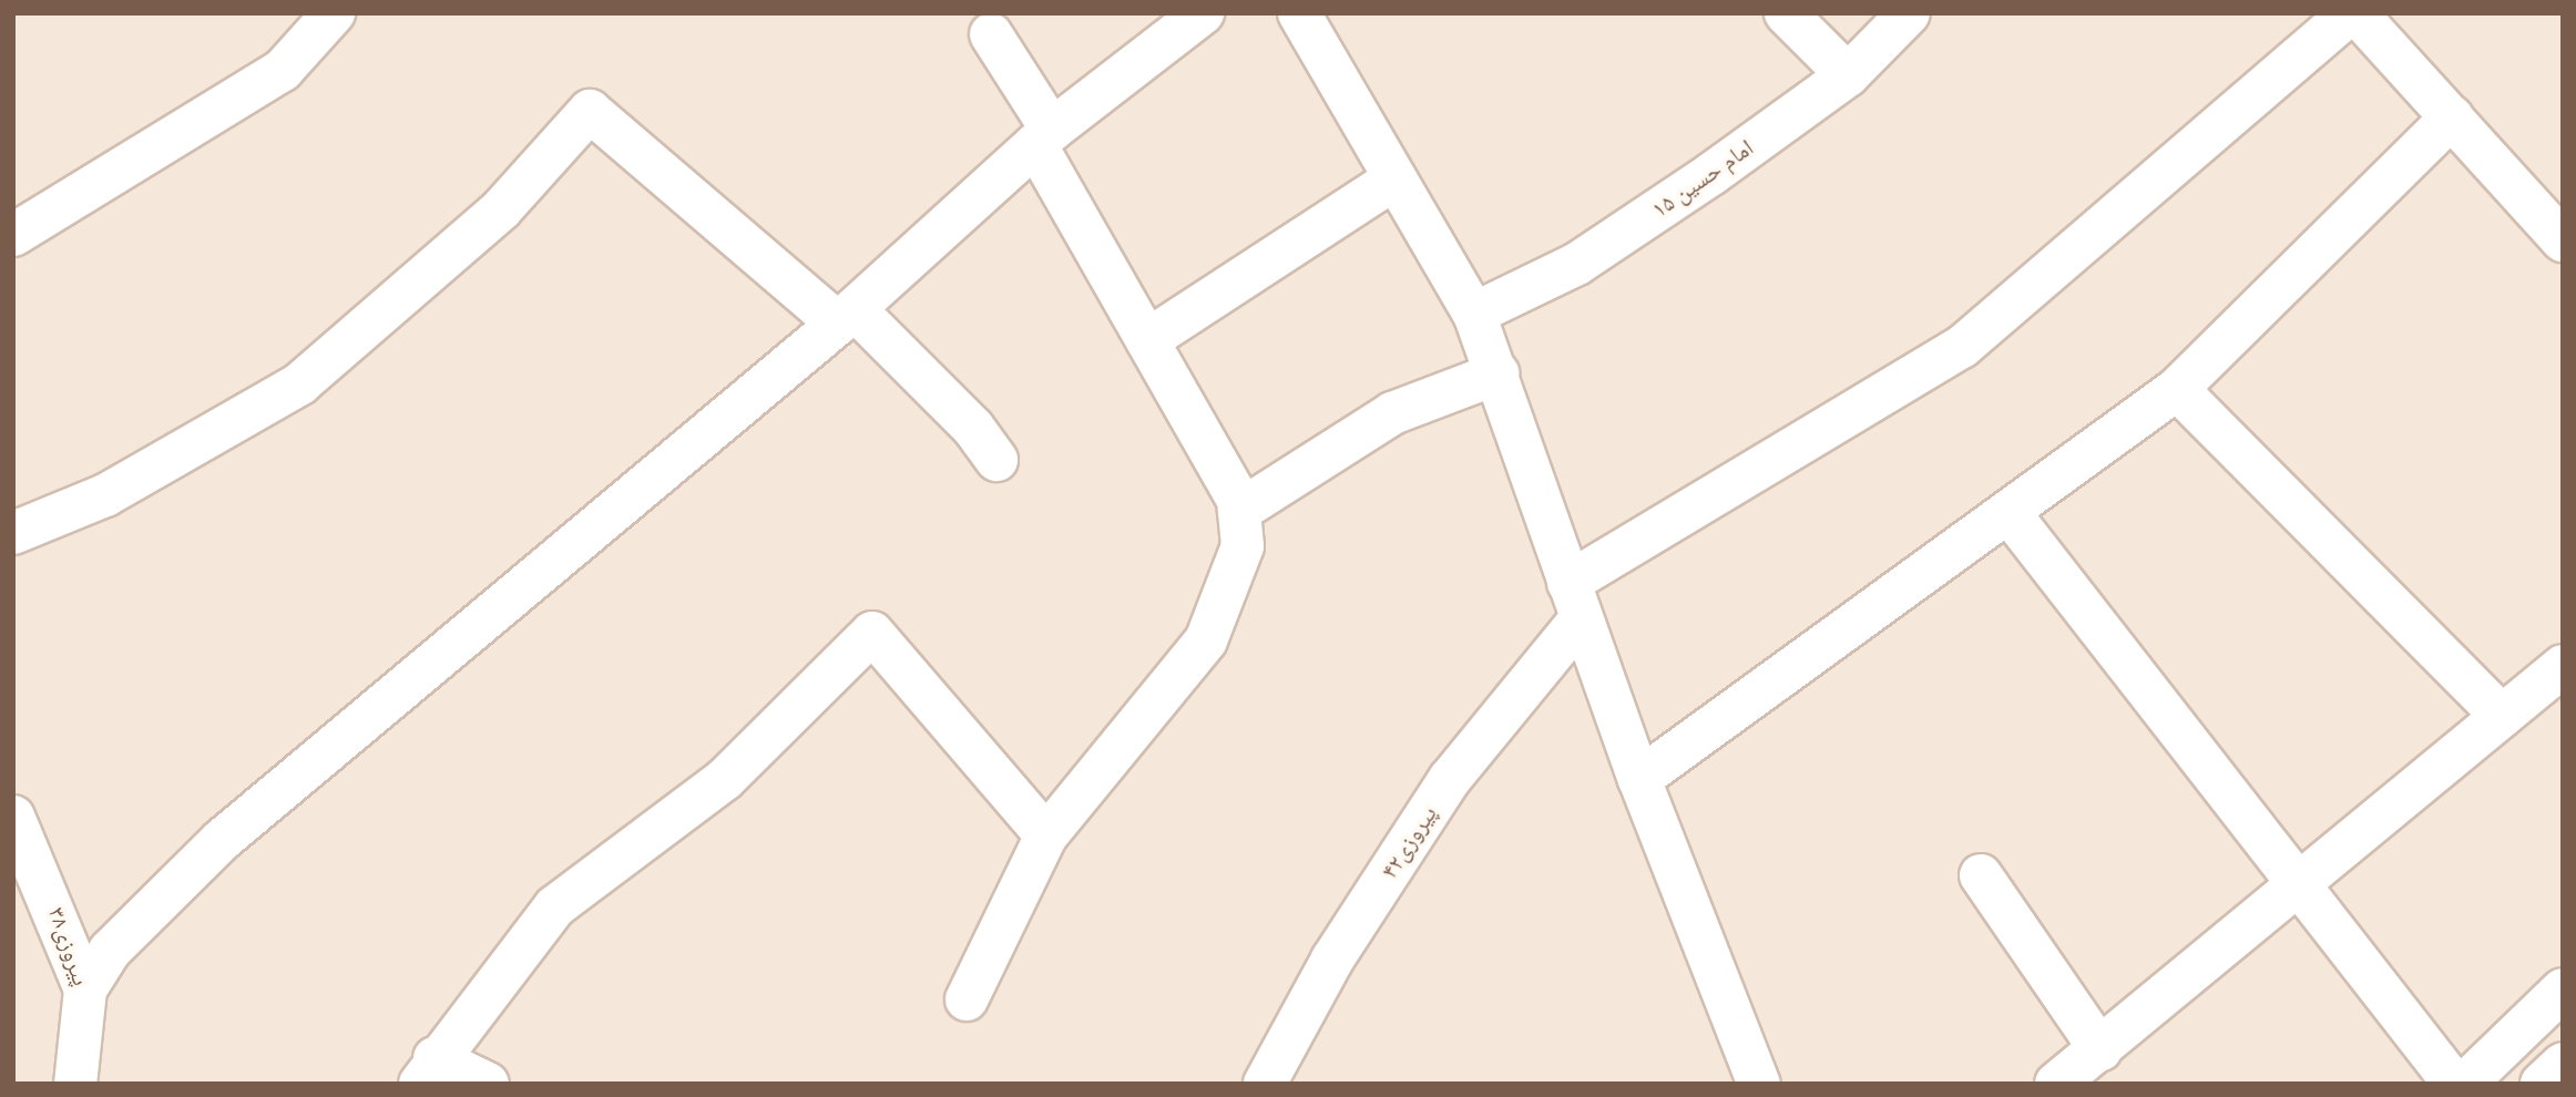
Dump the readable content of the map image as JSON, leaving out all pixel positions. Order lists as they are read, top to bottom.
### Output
{
  "streets": {
    "street": ["امام حسین ۱۵", "پیروزی۴۲", "پیروزی۳۸"]
  }
}
